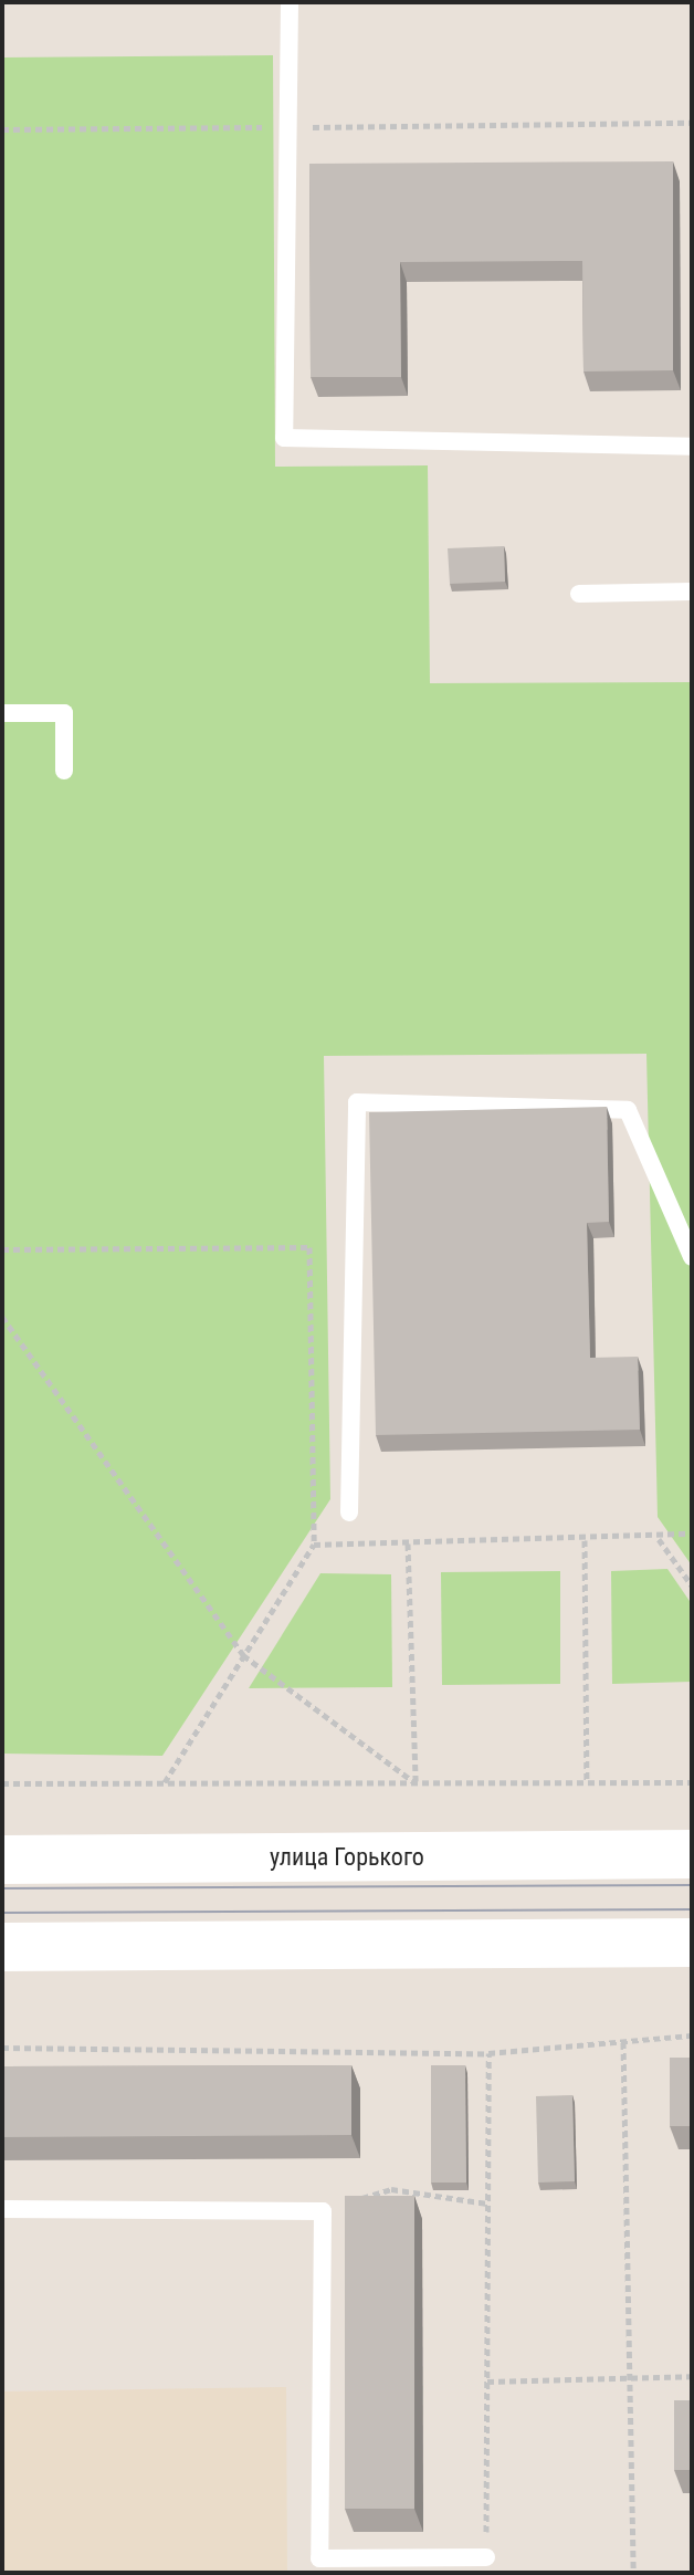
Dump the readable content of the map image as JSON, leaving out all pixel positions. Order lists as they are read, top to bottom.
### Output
{
  "streets": {
    "main road": ["улица Горького"]
  }
}
